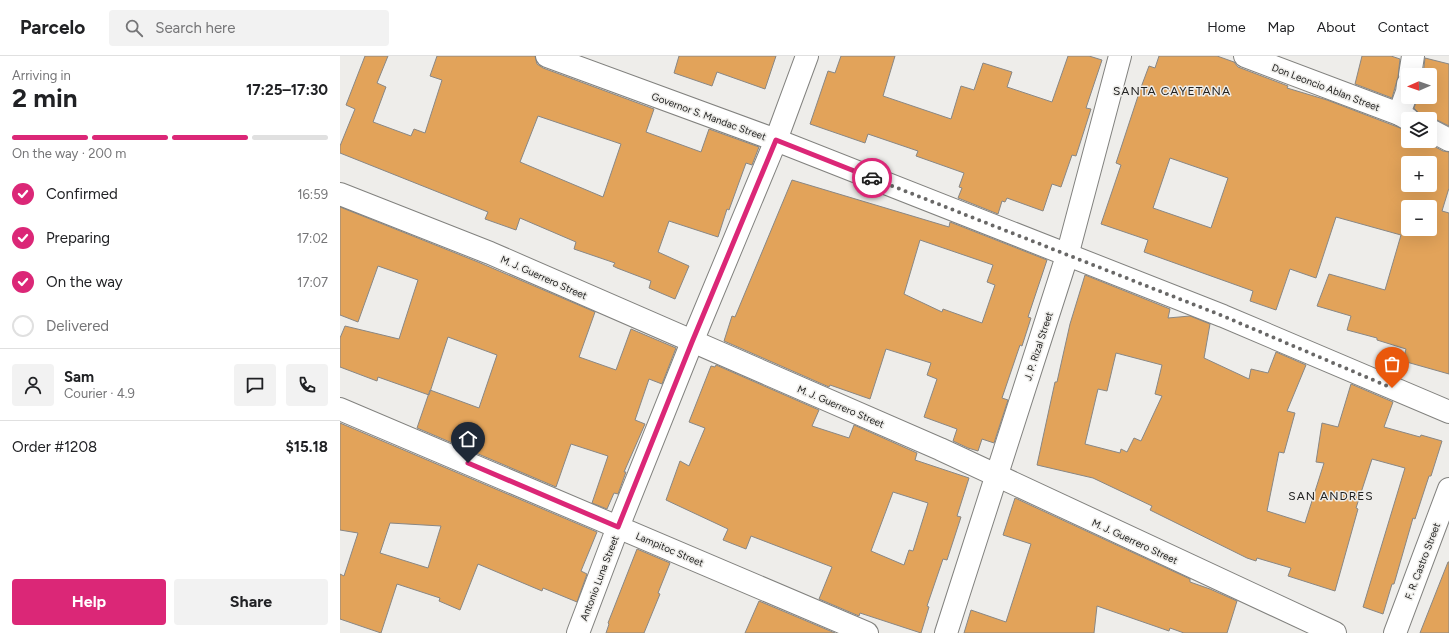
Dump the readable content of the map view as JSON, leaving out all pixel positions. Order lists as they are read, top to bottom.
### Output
{
  "streets": {
    "street": [
      "Don Leoncio Ablan Street",
      "Governor S. Mandac Street",
      "M. J. Guerrero Street",
      "J. P. Rizal Street",
      "Lampitoc Street",
      "F. R. Castro Street",
      "Antonio Luna Street"
    ]
  },
  "crossings": [
    ["Governor S. Mandac Street", "J. P. Rizal Street"],
    ["Governor S. Mandac Street", "Antonio Luna Street"],
    ["M. J. Guerrero Street", "J. P. Rizal Street"],
    ["M. J. Guerrero Street", "Antonio Luna Street"],
    ["Lampitoc Street", "Antonio Luna Street"]
  ],
  "districts": ["SANTA CAYETANA", "SAN ANDRES"],
  "north": "left",
  "page": {
    "header": "Parcelo",
    "search": "Search here",
    "nav": [
      "Home",
      "Map",
      "About",
      "Contact"
    ],
    "heading": ["2 min", "Arriving in", "17:25–17:30"],
    "panel": [
      "Sam",
      "Courier · 4.9",
      "Order #1208",
      "$15.18"
    ],
    "map_buttons": ["+", "−"],
    "bar": "On the way · 200 m",
    "list": [
      ["Confirmed", "16:59"],
      ["Preparing", "17:02"],
      ["On the way", "17:07"],
      "Delivered"
    ],
    "buttons": ["Help", "Share"]
  }
}
